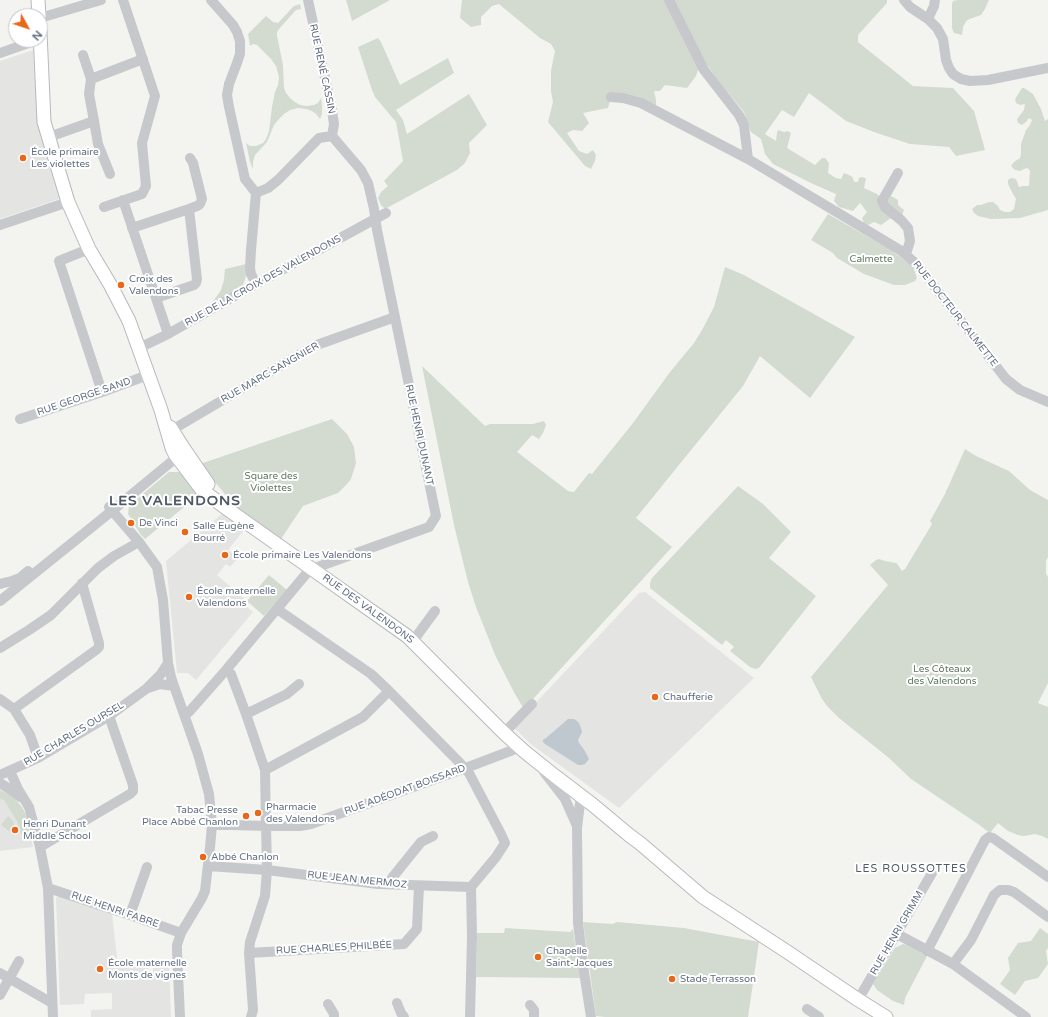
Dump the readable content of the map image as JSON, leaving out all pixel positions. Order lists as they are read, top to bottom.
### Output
{
  "streets": {
    "main road": ["RUE DES VALENDONS"],
    "street": [
      "RUE RENÉ CASSIN",
      "RUE DE LA CROIX DES VALENDONS",
      "RUE DOCTEUR CALMETTE",
      "RUE MARC SANGNIER",
      "RUE GEORGE SAND",
      "RUE HENRI DUNANT",
      "RUE CHARLES OURSEL",
      "RUE ADÉODAT BOISSARD",
      "RUE JEAN MERMOZ",
      "RUE HENRI FABRE",
      "RUE HENRI GRIMM",
      "RUE CHARLES PHILBÉE"
    ]
  },
  "crossings": [
    ["RUE DE LA CROIX DES VALENDONS", "RUE HENRI DUNANT"],
    ["RUE MARC SANGNIER", "RUE HENRI DUNANT"],
    ["RUE HENRI DUNANT", "RUE DES VALENDONS"],
    ["RUE DES VALENDONS", "RUE ADÉODAT BOISSARD"],
    ["RUE DES VALENDONS", "RUE HENRI GRIMM"],
    ["RUE JEAN MERMOZ", "RUE CHARLES PHILBÉE"]
  ],
  "districts": ["LES VALENDONS", "LES ROUSSOTTES"],
  "parks": ["Calmette", "Square des Violettes", "Les Côteaux des Valendons"],
  "places": [
    "École primaire Les violettes",
    "Croix des Valendons",
    "De Vinci",
    "Salle Eugène Bourré",
    "École primaire Les Valendons",
    "École maternelle Valendons",
    "Chaufferie",
    "Pharmacie des Valendons",
    "Tabac Presse Place Abbé Chanlon",
    "Henri Dunant Middle School",
    "Abbé Chanlon",
    "Chapelle Saint-Jacques",
    "École maternelle Monts de vignes",
    "Stade Terrasson"
  ],
  "north": "bottom right"
}
